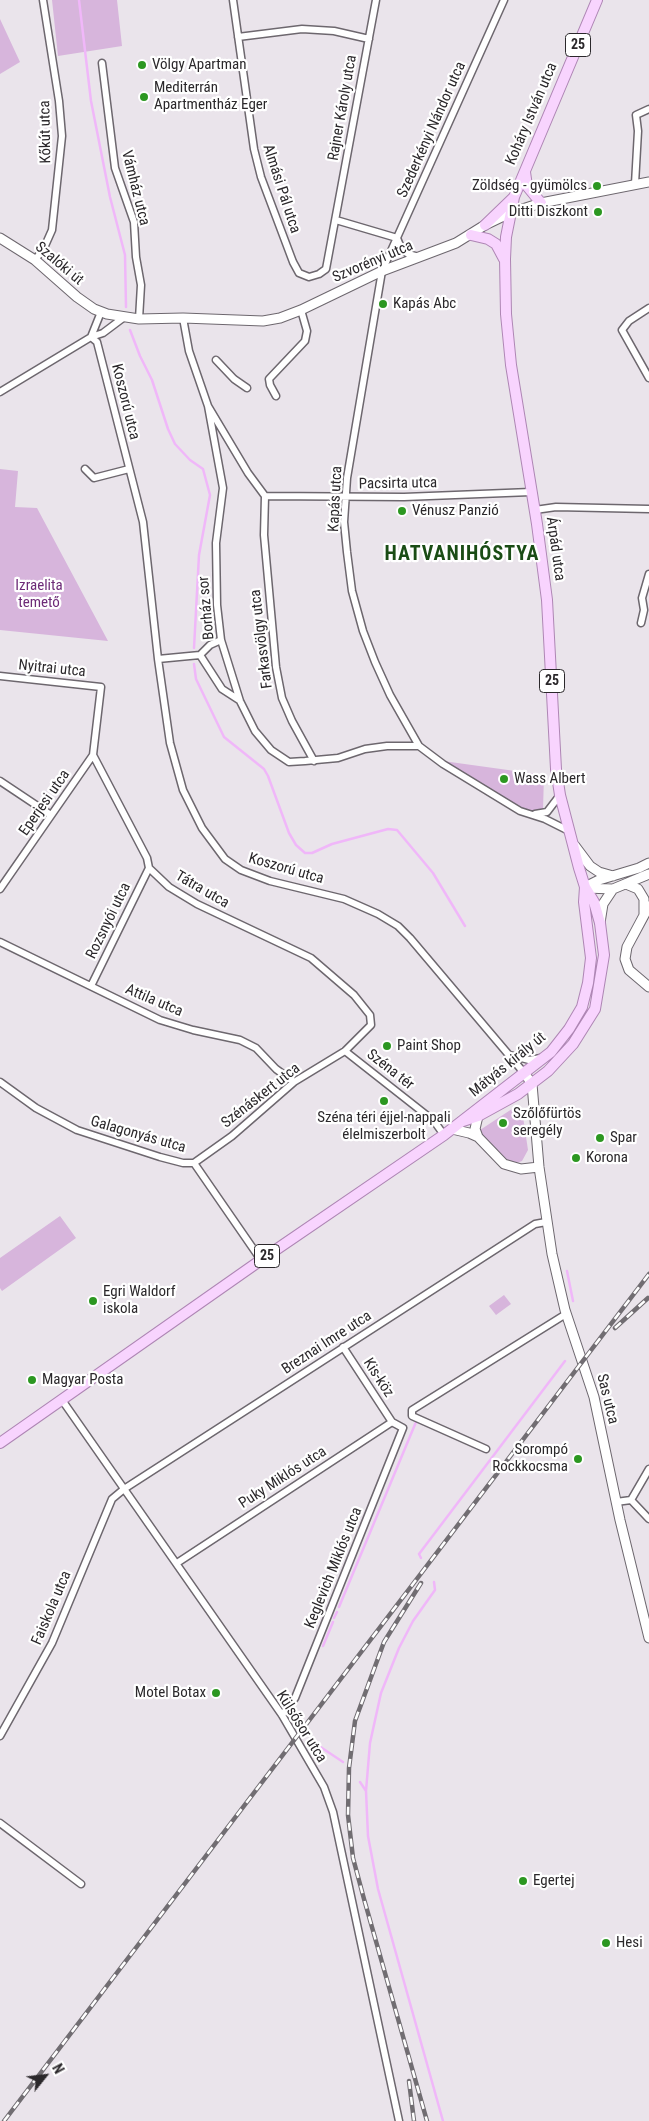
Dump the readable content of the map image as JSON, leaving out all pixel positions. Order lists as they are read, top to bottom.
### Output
{
  "streets": {
    "main road": [
      "25",
      "Koháry István utca",
      "Szvorényi utca",
      "Szalóki út",
      "Árpád utca",
      "Mátyás király út",
      "Sas utca"
    ],
    "street": [
      "Rajner Károly utca",
      "Szederkényi Nándor utca",
      "Kőkút utca",
      "Vámház utca",
      "Almási Pál utca",
      "Koszorú utca",
      "Pacsirta utca",
      "Kapás utca",
      "Borház sor",
      "Farkasvölgy utca",
      "Nyitrai utca",
      "Eperjesi utca",
      "Tátra utca",
      "Rozsnyói utca",
      "Attila utca",
      "Széna tér",
      "Szénáskert utca",
      "Galagonyás utca",
      "Breznai Imre utca",
      "Kis-köz",
      "Puky Miklós utca",
      "Keglevich Miklós utca",
      "Faiskola utca",
      "Külsősor utca"
    ]
  },
  "crossings": [
    ["Rajner Károly utca", "Almási Pál utca"],
    ["Koháry István utca", "Szvorényi utca"],
    ["Koháry István utca", "Árpád utca"],
    ["Szederkényi Nándor utca", "Szvorényi utca"],
    ["Szederkényi Nándor utca", "Kapás utca"],
    ["Kőkút utca", "Szalóki út"],
    ["Vámház utca", "Szvorényi utca"],
    ["Szvorényi utca", "Szalóki út"],
    ["Szvorényi utca", "Kapás utca"],
    ["Szvorényi utca", "Árpád utca"],
    ["Koszorú utca", "Mátyás király út"],
    ["Pacsirta utca", "Kapás utca"],
    ["Pacsirta utca", "Árpád utca"],
    ["Pacsirta utca", "Farkasvölgy utca"],
    ["Árpád utca", "Mátyás király út"],
    ["Borház sor", "Farkasvölgy utca"],
    ["Nyitrai utca", "Eperjesi utca"],
    ["Nyitrai utca", "Tátra utca"],
    ["Eperjesi utca", "Tátra utca"],
    ["Tátra utca", "Rozsnyói utca"],
    ["Tátra utca", "Széna tér"],
    ["Rozsnyói utca", "Attila utca"],
    ["Attila utca", "Szénáskert utca"],
    ["Mátyás király út", "Széna tér"],
    ["Mátyás király út", "Galagonyás utca"],
    ["Mátyás király út", "Sas utca"],
    ["Mátyás király út", "Külsősor utca"],
    ["Széna tér", "Szénáskert utca"],
    ["Szénáskert utca", "Galagonyás utca"],
    ["Breznai Imre utca", "Kis-köz"],
    ["Breznai Imre utca", "Sas utca"],
    ["Breznai Imre utca", "Faiskola utca"],
    ["Breznai Imre utca", "Külsősor utca"],
    ["Kis-köz", "Puky Miklós utca"],
    ["Kis-köz", "Keglevich Miklós utca"],
    ["Puky Miklós utca", "Keglevich Miklós utca"],
    ["Puky Miklós utca", "Külsősor utca"],
    ["Keglevich Miklós utca", "Külsősor utca"],
    ["Faiskola utca", "Külsősor utca"]
  ],
  "districts": ["HATVANIHÓSTYA"],
  "parks": ["Izraelita temető"],
  "places": [
    "Völgy Apartman",
    "Mediterrán Apartmentház Eger",
    "Zöldség - gyümölcs",
    "Ditti Diszkont",
    "Kapás Abc",
    "Vénusz Panzió",
    "Wass Albert",
    "Paint Shop",
    "Széna téri éjjel-nappali élelmiszerbolt",
    "Szőlőfürtös seregély",
    "Spar",
    "Korona",
    "Egri Waldorf iskola",
    "Magyar Posta",
    "Sorompó Rockkocsma",
    "Motel Botax",
    "Egertej",
    "Hesi"
  ],
  "north": "top right"
}
